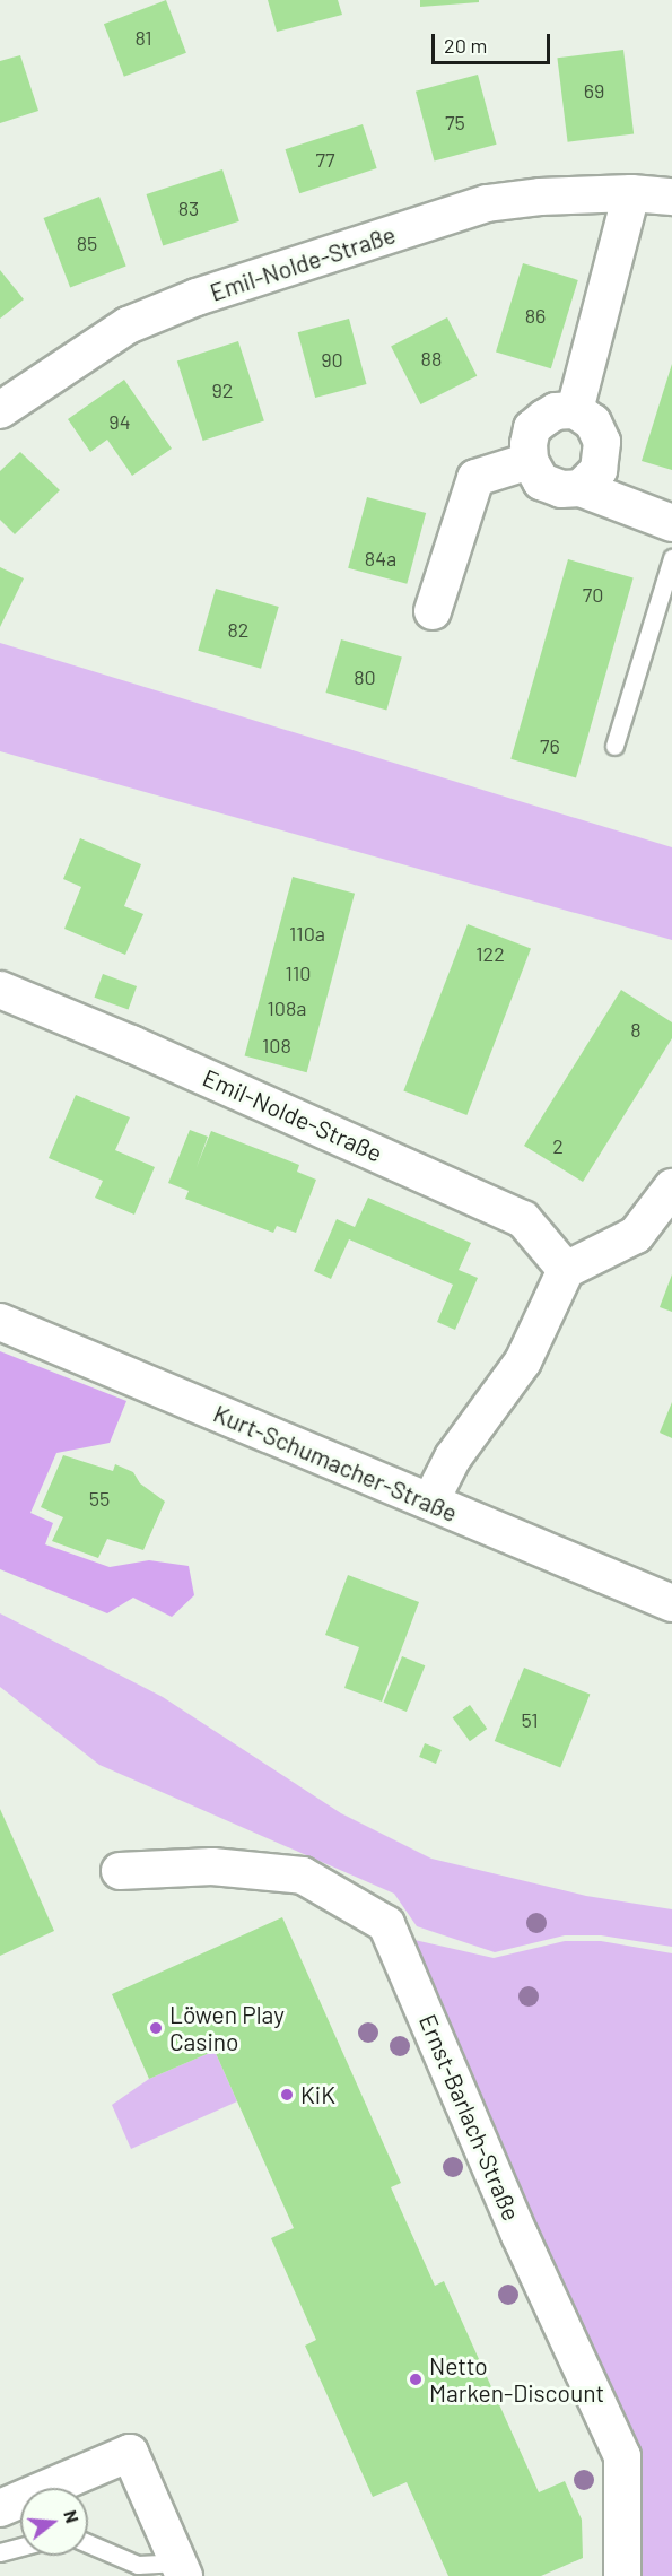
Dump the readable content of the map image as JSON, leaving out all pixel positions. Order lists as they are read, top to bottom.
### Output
{
  "streets": {
    "street": ["Emil-Nolde-Straße", "Kurt-Schumacher-Straße", "Ernst-Barlach-Straße"]
  },
  "places": ["Löwen Play Casino", "KiK", "Netto Marken-Discount"],
  "house_numbers": [
    "81",
    "69",
    "75",
    "77",
    "83",
    "85",
    "86",
    "88",
    "90",
    "92",
    "94",
    "84a",
    "70",
    "82",
    "80",
    "76",
    "110a",
    "122",
    "110",
    "108a",
    "8",
    "108",
    "2",
    "55",
    "51"
  ],
  "scale_bar": "20 m",
  "north": "right"
}
